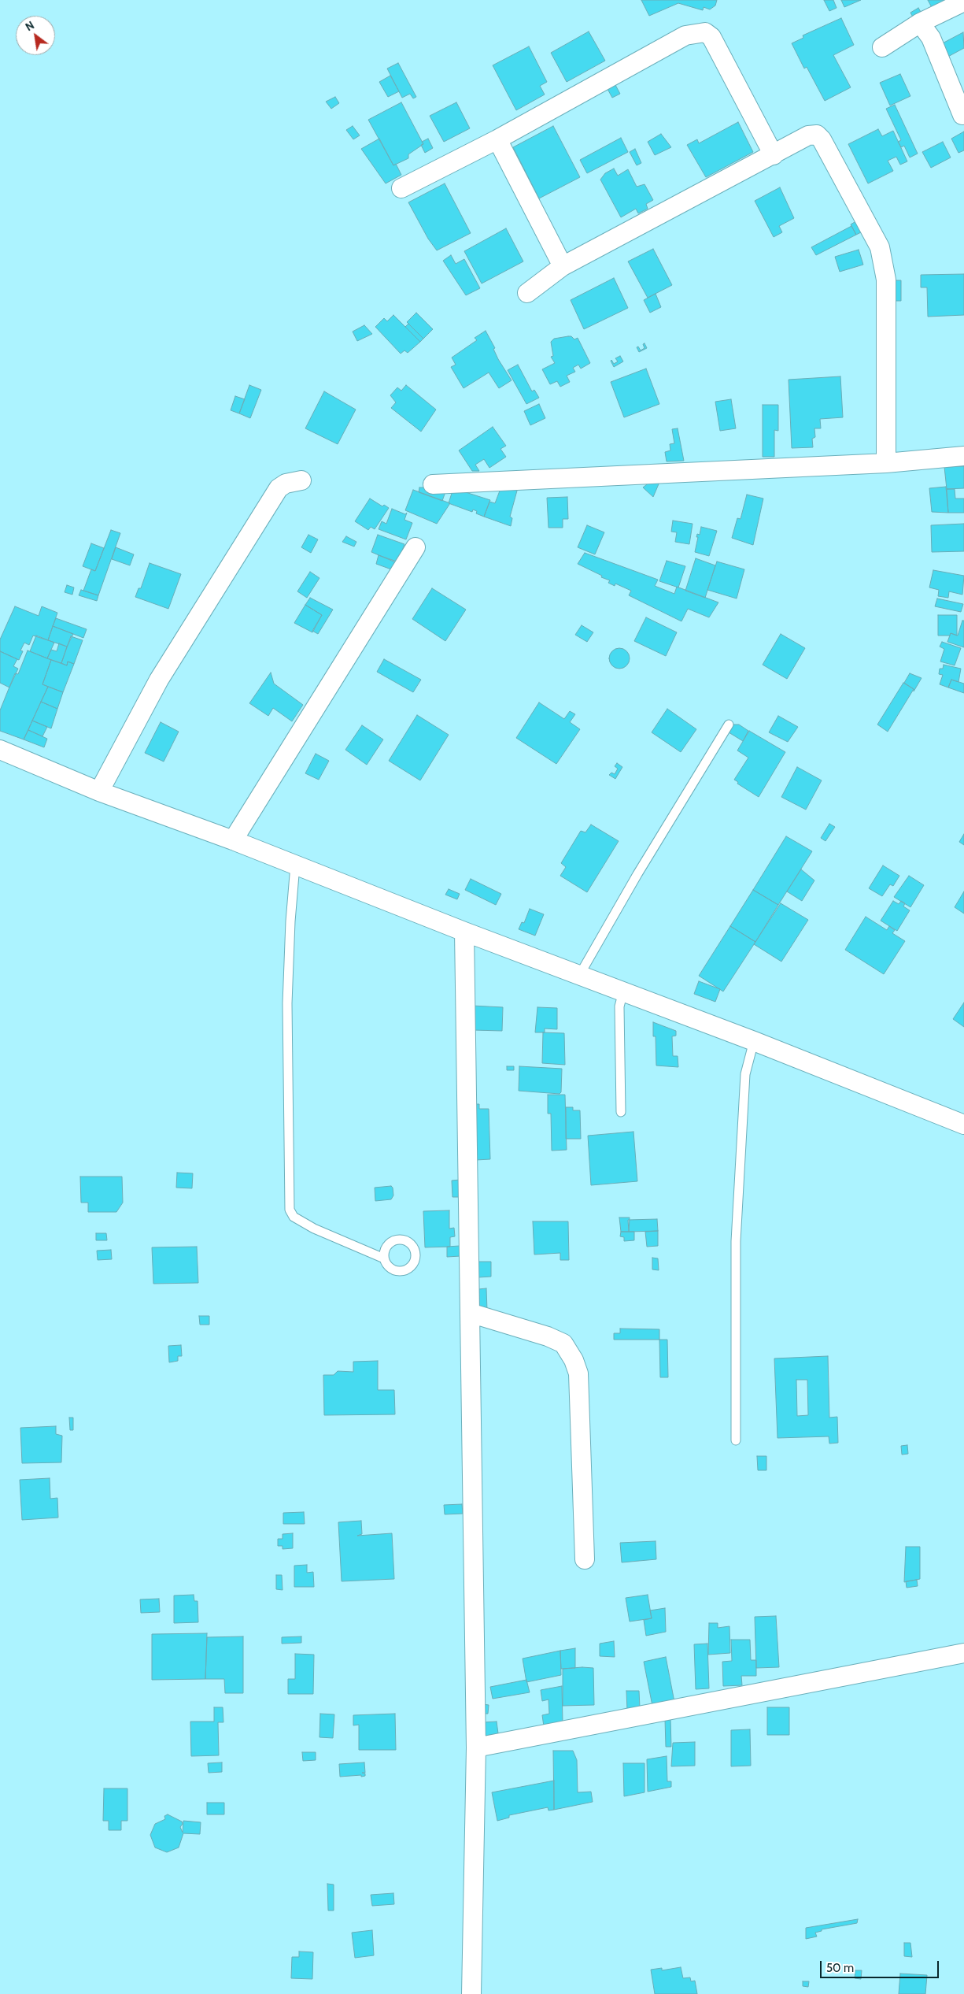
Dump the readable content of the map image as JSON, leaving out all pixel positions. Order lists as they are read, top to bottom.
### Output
{
  "scale_bar": "50 m",
  "north": "top left"
}
